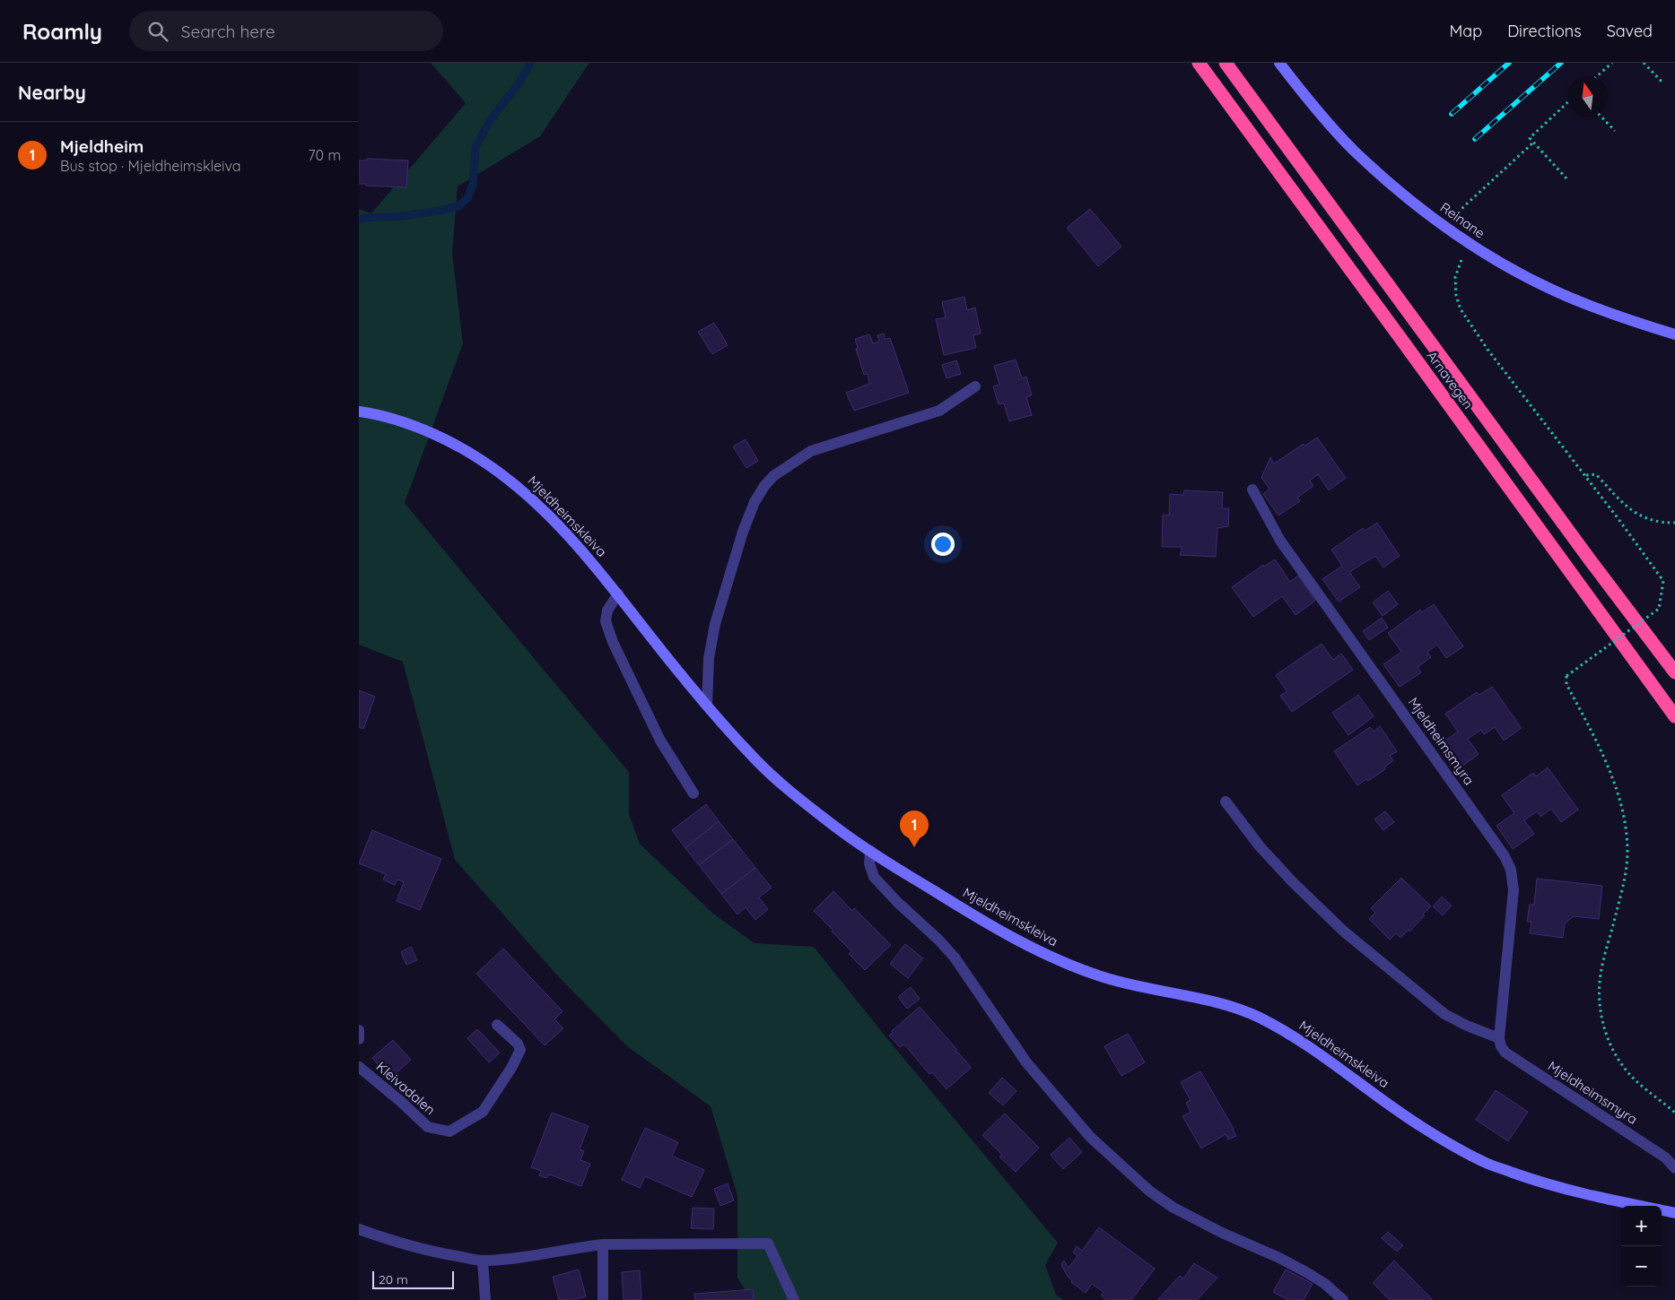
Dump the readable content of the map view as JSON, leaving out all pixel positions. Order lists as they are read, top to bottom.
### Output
{
  "streets": {
    "highway": ["Arnavegen"],
    "main road": ["Reinane", "Mjeldheimskleiva"],
    "street": ["Mjeldheimsmyra", "Kleivadalen"]
  },
  "scale_bar": "20 m",
  "north": "top",
  "page": {
    "header": "Roamly",
    "search": "Search here",
    "nav": ["Map", "Directions", "Saved"],
    "heading": "Nearby",
    "list": [
      {
        "mark": "1",
        "name": "Mjeldheim",
        "note": "Bus stop · Mjeldheimskleiva",
        "value": "70 m"
      }
    ],
    "pins": "1",
    "map_buttons": ["+", "−"],
    "scale": "20 m"
  }
}
